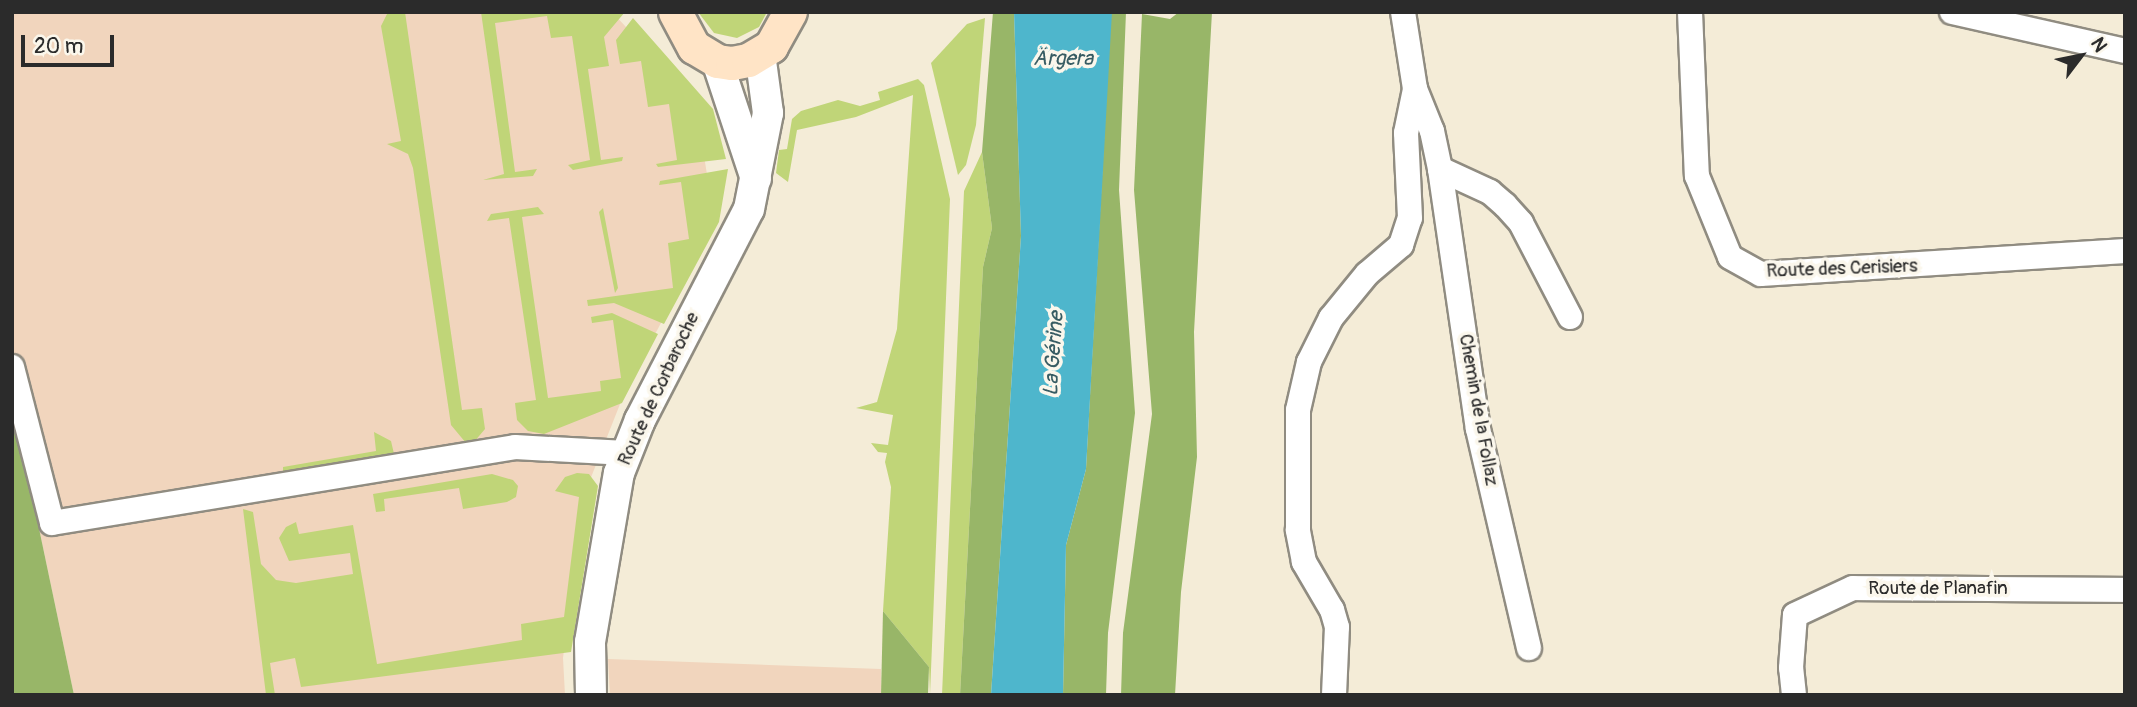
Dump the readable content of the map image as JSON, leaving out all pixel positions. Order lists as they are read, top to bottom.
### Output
{
  "streets": {
    "street": [
      "Route des Cerisiers",
      "Route de Corbaroche",
      "Chemin de la Follaz",
      "Route de Planafin"
    ]
  },
  "water": ["Ärgera", "La Gérine"],
  "scale_bar": "20 m",
  "north": "top right"
}
